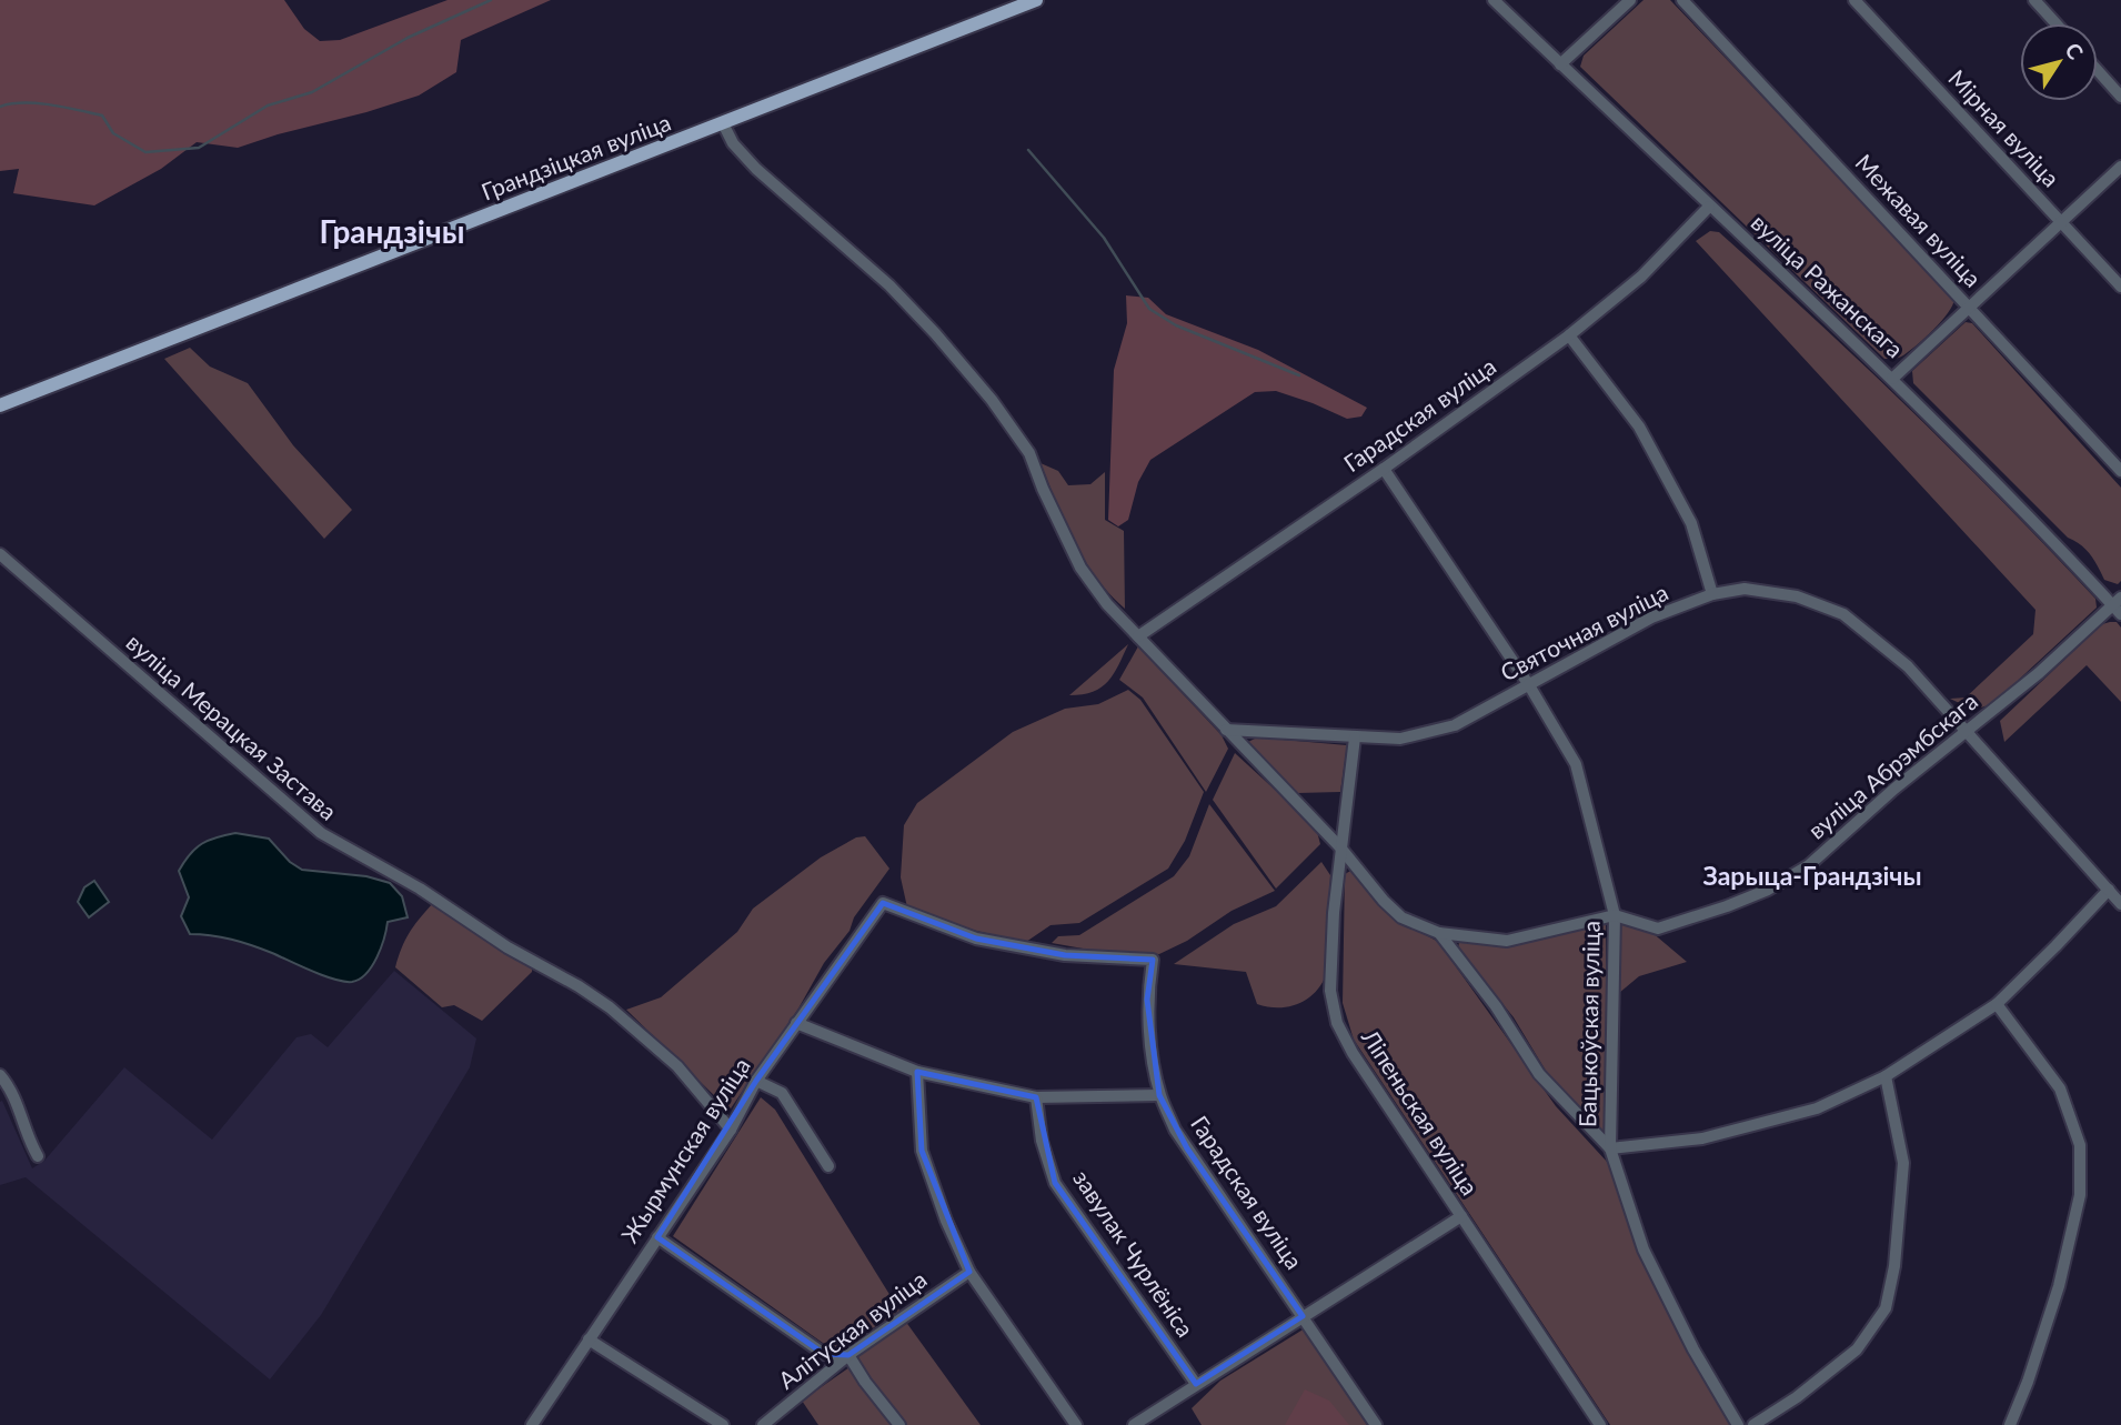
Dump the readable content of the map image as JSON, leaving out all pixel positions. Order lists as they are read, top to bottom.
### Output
{
  "streets": {
    "main road": ["Грандзіцкая вуліца"],
    "street": [
      "Мірная вуліца",
      "Межавая вуліца",
      "вуліца Ражанскага",
      "Гарадская вуліца",
      "Святочная вуліца",
      "вуліца Мерацкая Застава",
      "вуліца Абрэмбскага",
      "Бацькоўская вуліца",
      "Ліпеньская вуліца",
      "Жырмунская вуліца",
      "завулак Чурлёніса",
      "Алітуская вуліца"
    ]
  },
  "crossings": [
    ["вуліца Ражанскага", "Гарадская вуліца"],
    ["вуліца Ражанскага", "вуліца Абрэмбскага"],
    ["Гарадская вуліца", "Бацькоўская вуліца"],
    ["Гарадская вуліца", "Жырмунская вуліца"],
    ["Святочная вуліца", "вуліца Абрэмбскага"],
    ["Святочная вуліца", "Бацькоўская вуліца"],
    ["Святочная вуліца", "Ліпеньская вуліца"],
    ["вуліца Мерацкая Застава", "Жырмунская вуліца"],
    ["вуліца Абрэмбскага", "Бацькоўская вуліца"]
  ],
  "districts": ["Грандзічы", "Зарыца-Грандзічы"],
  "north": "top right"
}
